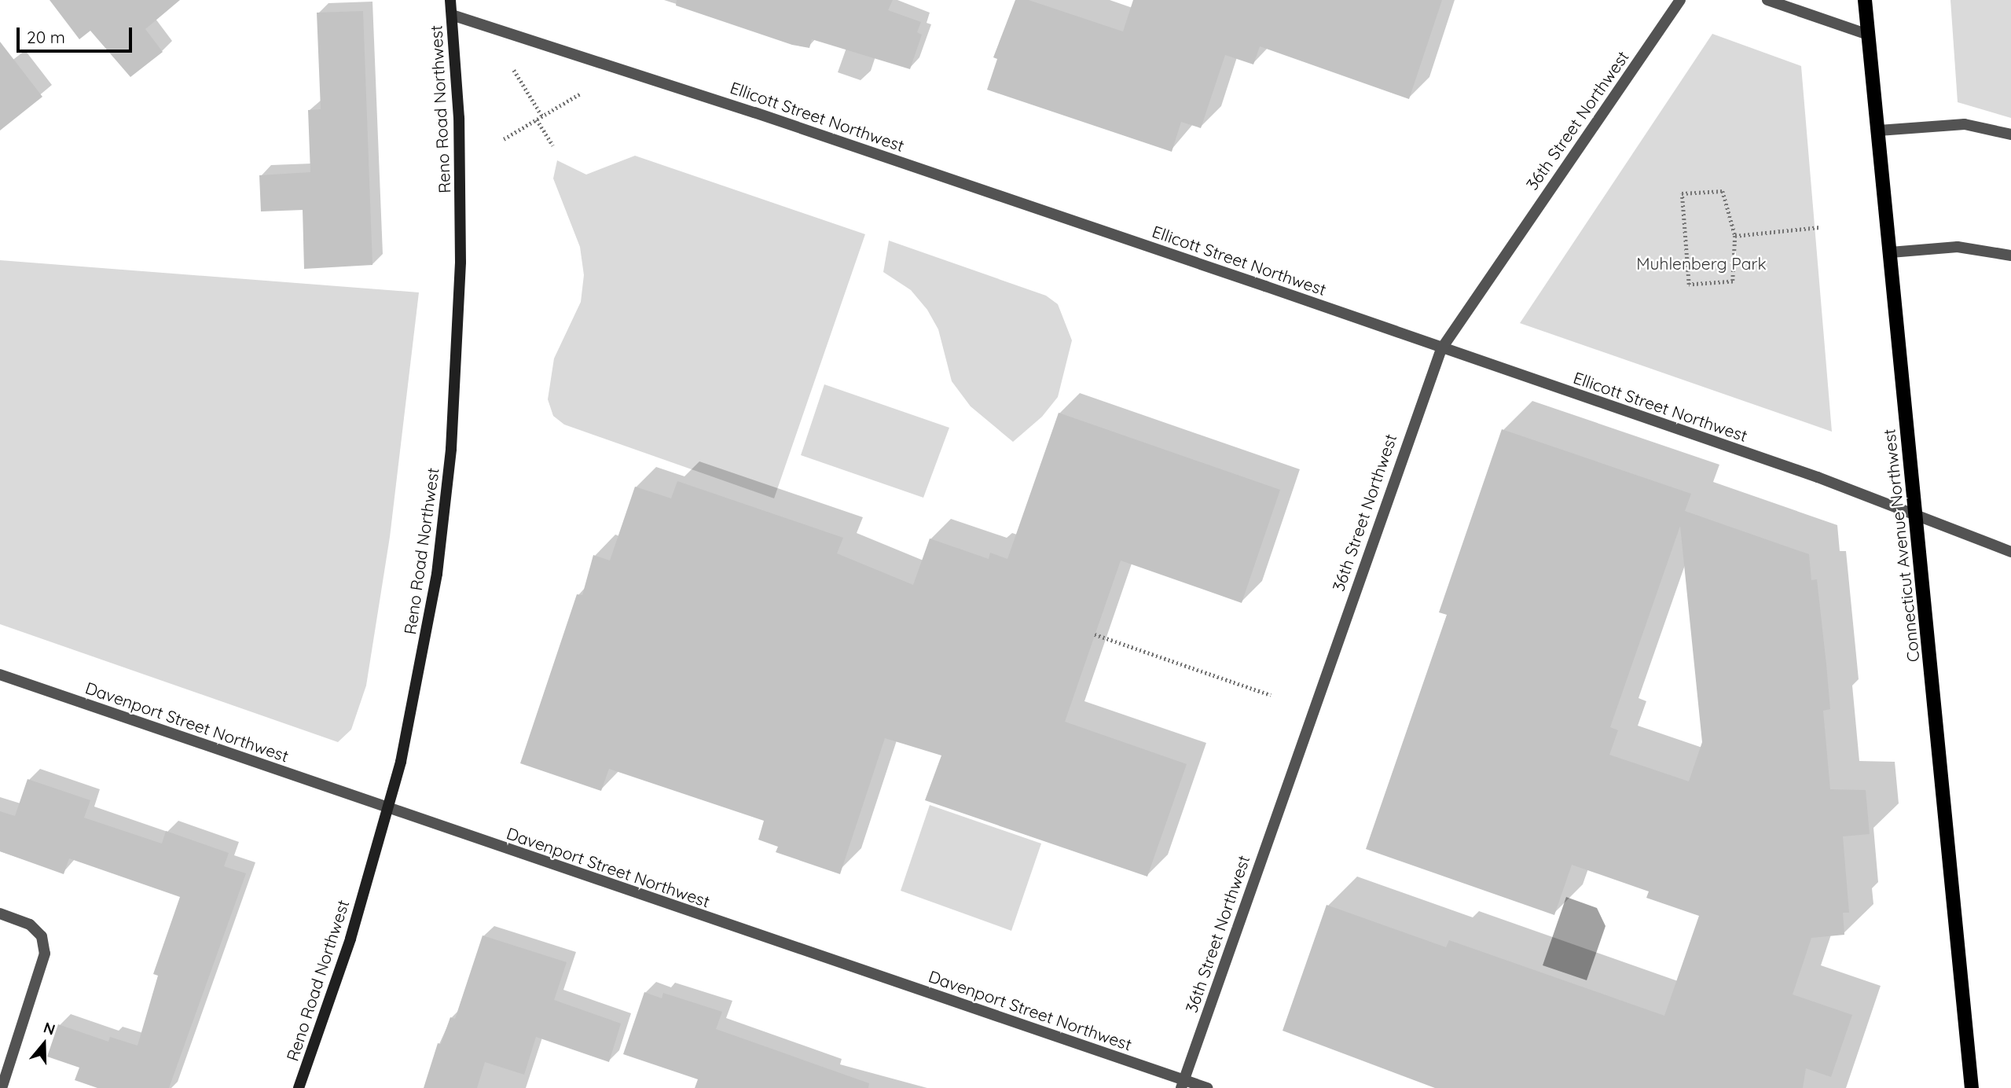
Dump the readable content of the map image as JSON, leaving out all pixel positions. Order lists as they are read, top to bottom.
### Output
{
  "streets": {
    "main road": ["Reno Road Northwest", "Connecticut Avenue Northwest"],
    "street": ["Ellicott Street Northwest", "36th Street Northwest", "Davenport Street Northwest"]
  },
  "crossings": [
    ["Reno Road Northwest", "Ellicott Street Northwest"],
    ["Reno Road Northwest", "Davenport Street Northwest"],
    ["Ellicott Street Northwest", "36th Street Northwest"],
    ["Ellicott Street Northwest", "Connecticut Avenue Northwest"],
    ["36th Street Northwest", "Davenport Street Northwest"]
  ],
  "parks": ["Muhlenberg Park"],
  "scale_bar": "20 m",
  "north": "top"
}
